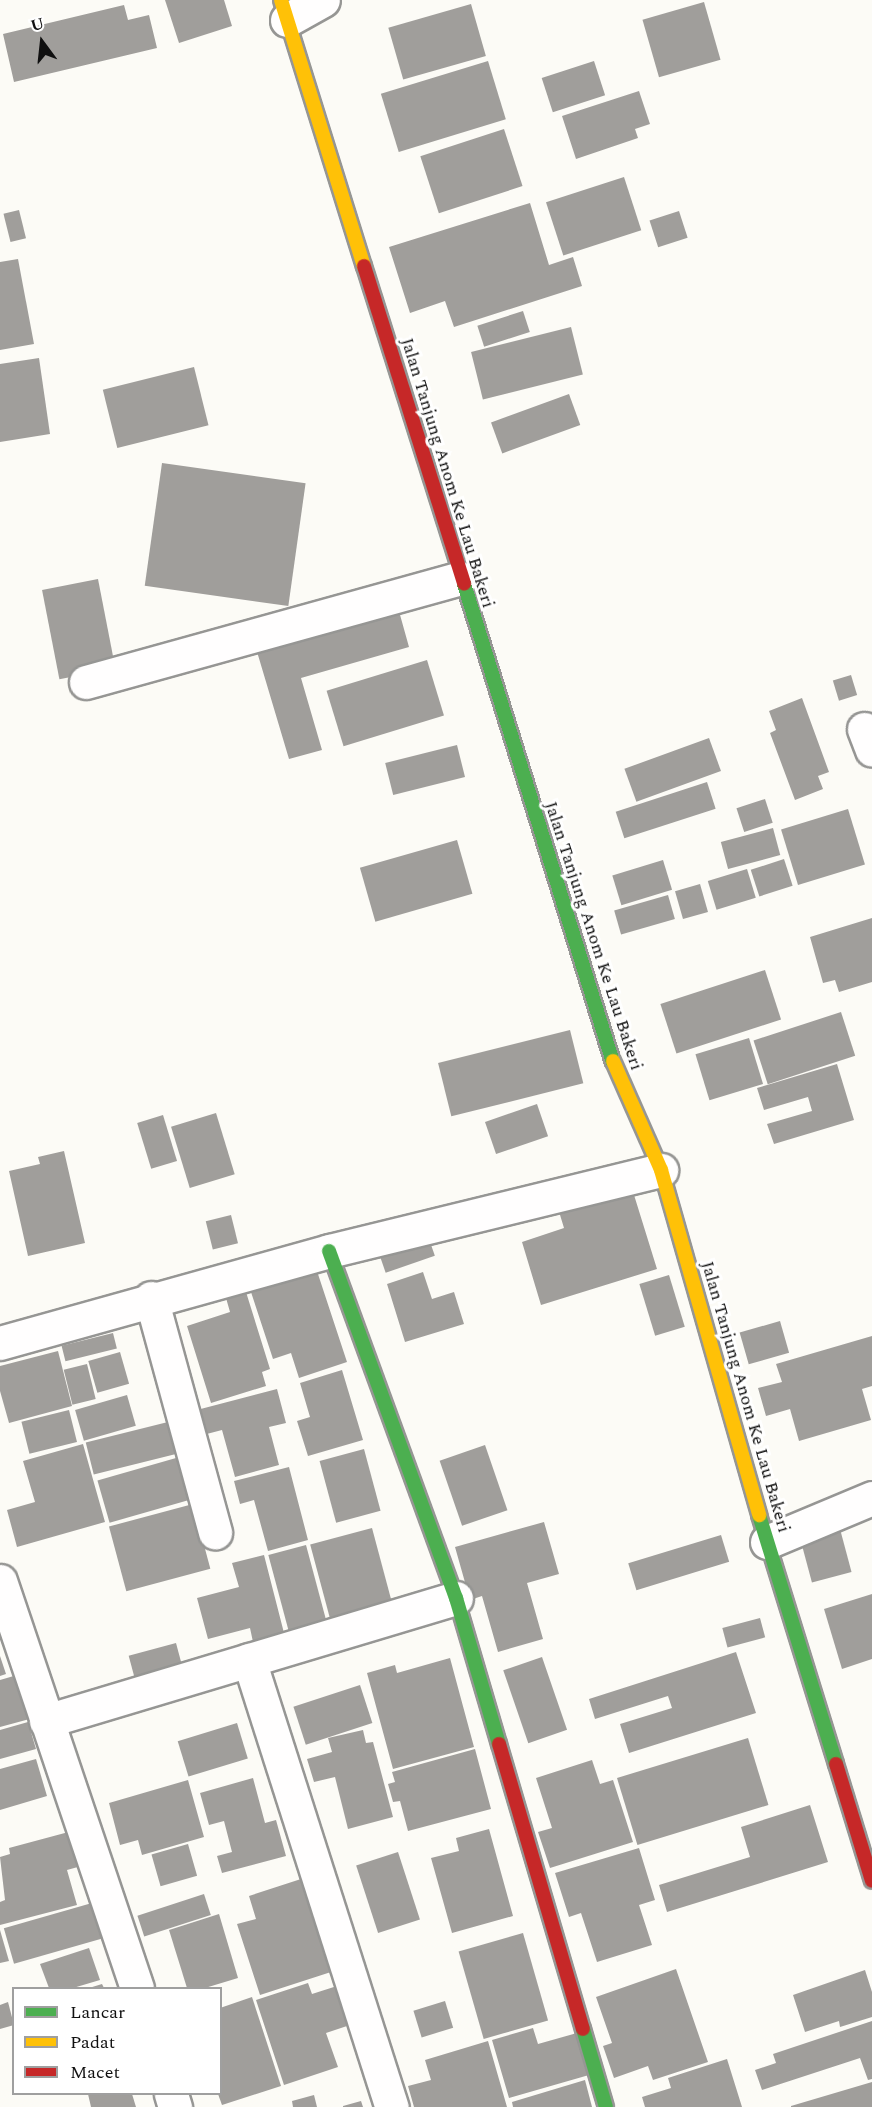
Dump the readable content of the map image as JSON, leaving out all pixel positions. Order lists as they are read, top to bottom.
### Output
{
  "streets": {
    "main road": ["Jalan Tanjung Anom Ke Lau Bakeri"]
  },
  "legend": ["Lancar", "Padat", "Macet"],
  "north": "top"
}
